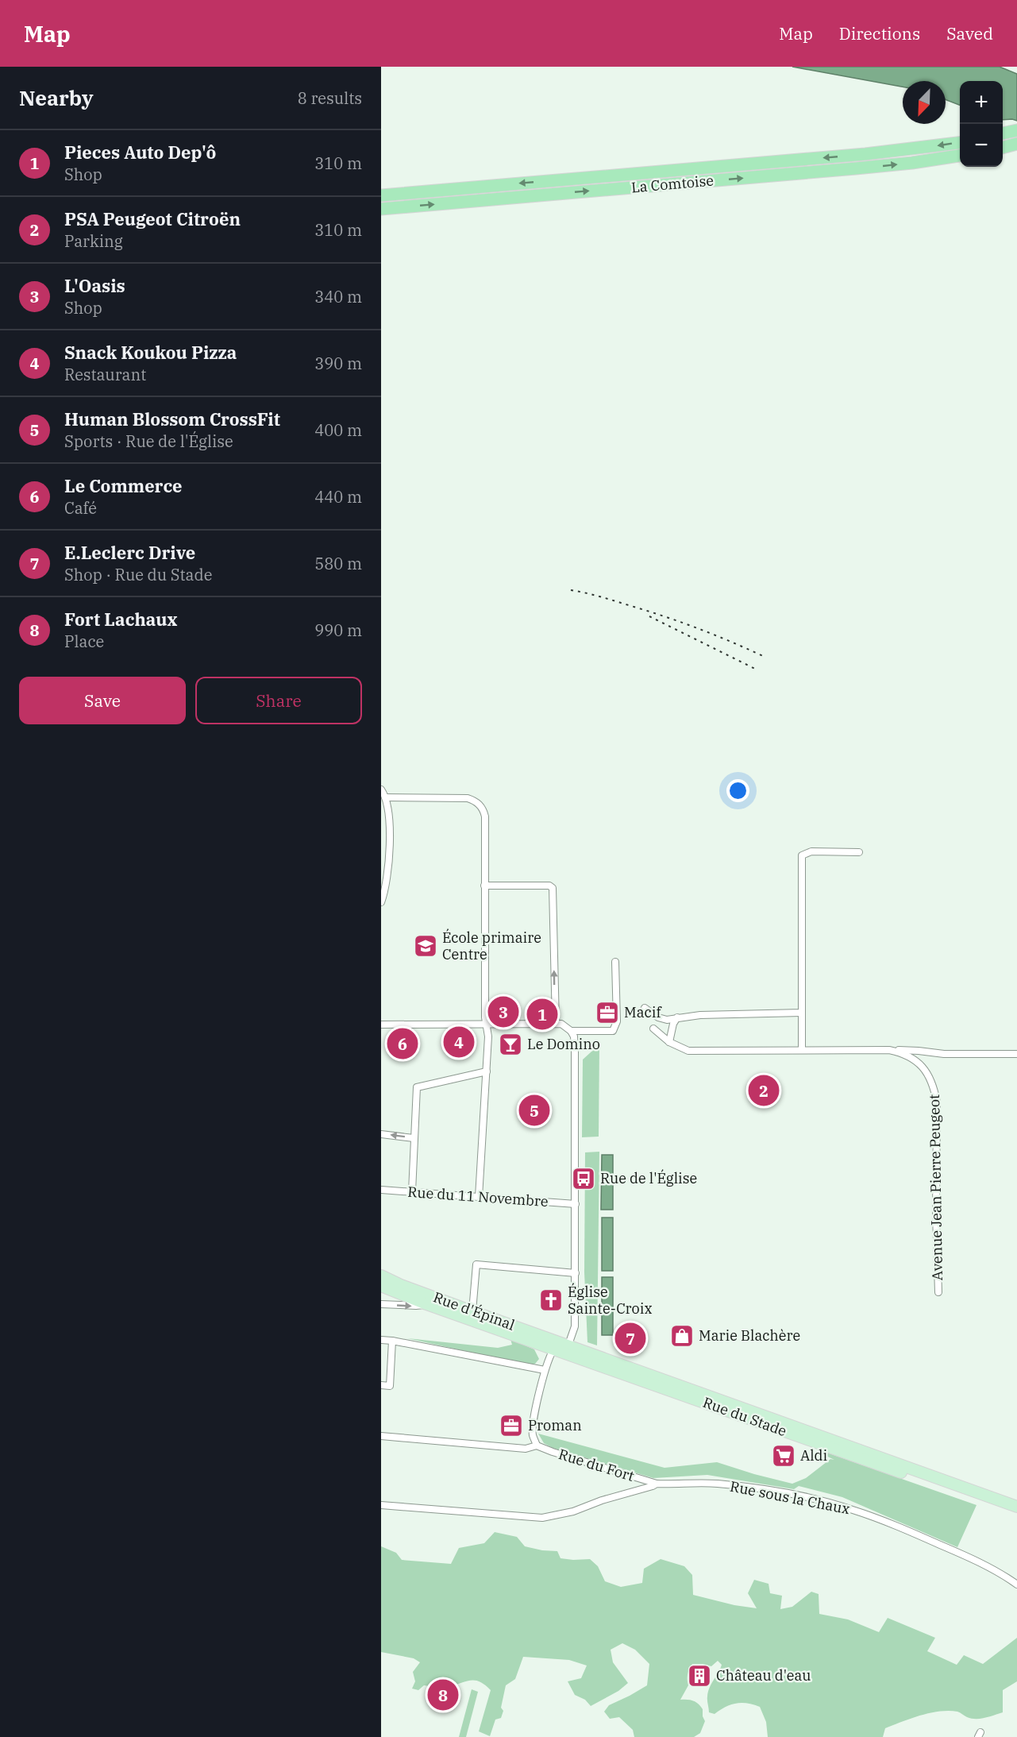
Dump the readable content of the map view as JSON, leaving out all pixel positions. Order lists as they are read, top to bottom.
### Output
{
  "streets": {
    "highway": ["La Comtoise"],
    "main road": ["Rue d'Épinal", "Rue du Stade"],
    "street": [
      "Avenue Jean Pierre Peugeot",
      "Rue du 11 Novembre",
      "Rue du Fort",
      "Rue sous la Chaux"
    ]
  },
  "crossings": [
    ["Rue d'Épinal", "Rue du Stade"],
    ["Rue du Fort", "Rue sous la Chaux"]
  ],
  "places": {
    "school or university": ["École primaire Centre"],
    "office": ["Macif", "Proman"],
    "bar": ["Le Domino"],
    "bus stop": ["Rue de l'Église"],
    "church": ["Église Sainte-Croix"],
    "shop": ["Marie Blachère"],
    "supermarket": ["Aldi"],
    "building": ["Château d'eau"]
  },
  "north": "bottom left",
  "page": {
    "header": "Map",
    "nav": ["Map", "Directions", "Saved"],
    "heading": ["Nearby", "8 results"],
    "map_buttons": ["+", "−"],
    "list": [
      {
        "mark": "1",
        "name": "Pieces Auto Dep'ô",
        "note": "Shop",
        "value": "310 m"
      },
      {
        "mark": "2",
        "name": "PSA Peugeot Citroën",
        "note": "Parking",
        "value": "310 m"
      },
      {
        "mark": "3",
        "name": "L'Oasis",
        "note": "Shop",
        "value": "340 m"
      },
      {
        "mark": "4",
        "name": "Snack Koukou Pizza",
        "note": "Restaurant",
        "value": "390 m"
      },
      {
        "mark": "5",
        "name": "Human Blossom CrossFit",
        "note": "Sports · Rue de l'Église",
        "value": "400 m"
      },
      {
        "mark": "6",
        "name": "Le Commerce",
        "note": "Café",
        "value": "440 m"
      },
      {
        "mark": "7",
        "name": "E.Leclerc Drive",
        "note": "Shop · Rue du Stade",
        "value": "580 m"
      },
      {
        "mark": "8",
        "name": "Fort Lachaux",
        "note": "Place",
        "value": "990 m"
      }
    ],
    "buttons": ["Save", "Share"],
    "pins": [
      "3",
      "1",
      "4",
      "6",
      "2",
      "5",
      "7",
      "8"
    ]
  }
}
